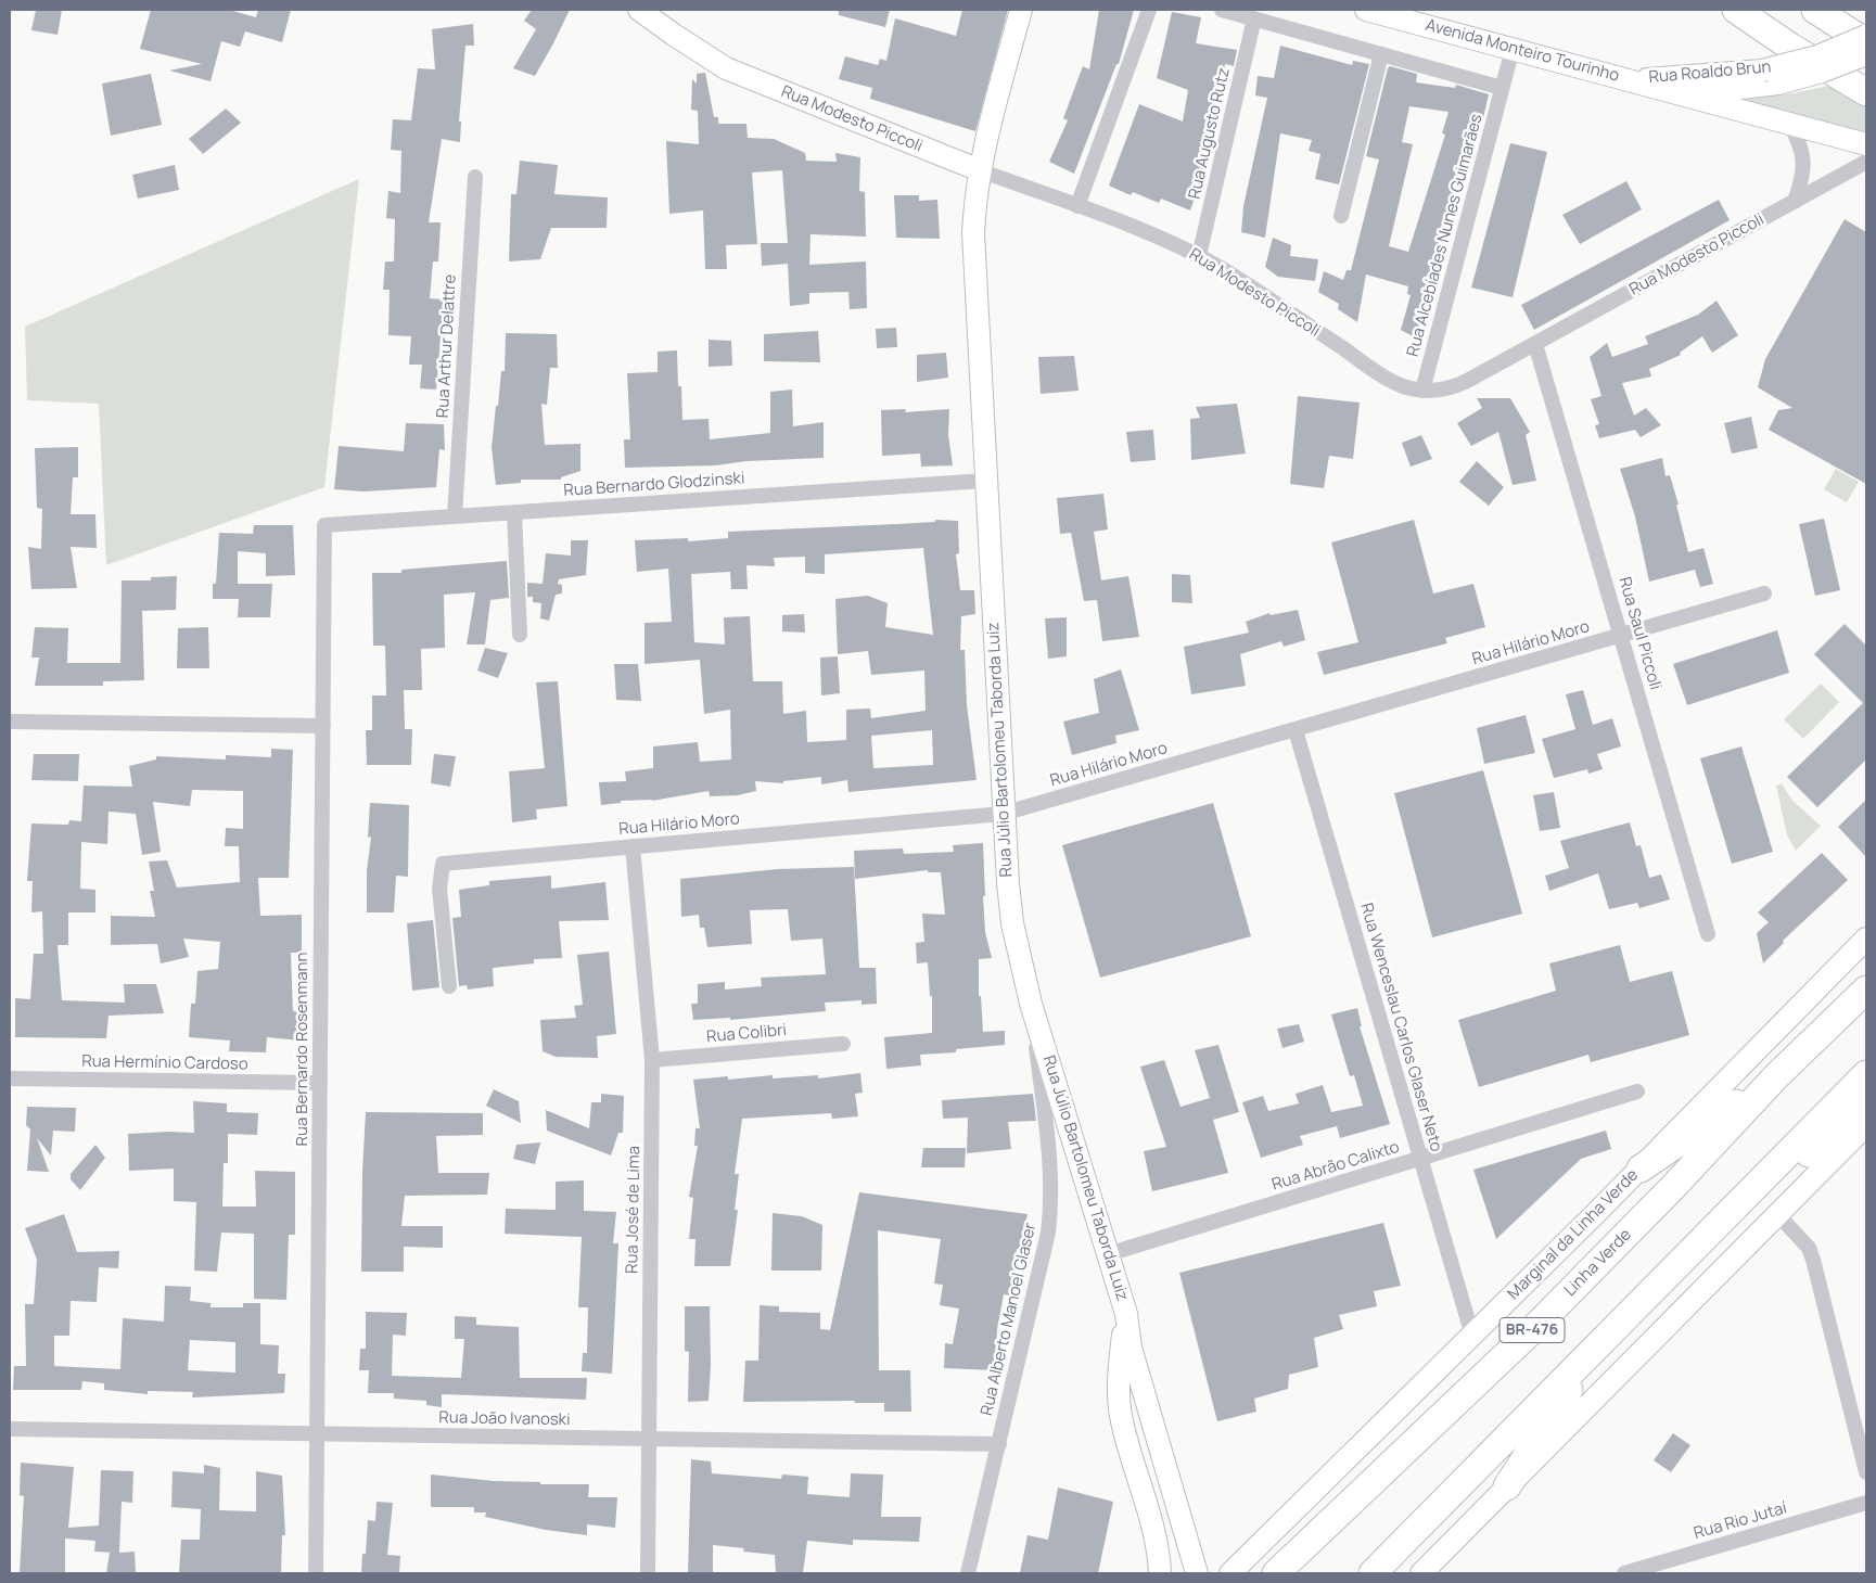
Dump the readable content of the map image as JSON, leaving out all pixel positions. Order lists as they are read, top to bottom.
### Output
{
  "streets": {
    "highway": ["Linha Verde", "BR-476"],
    "main road": [
      "Avenida Monteiro Tourinho",
      "Rua Roaldo Brun",
      "Rua Modesto Piccoli",
      "Rua Júlio Bartolomeu Taborda Luiz",
      "Marginal da Linha Verde"
    ],
    "street": [
      "Rua Augusto Rutz",
      "Rua Alcebíades Nunes Guimarães",
      "Rua Arthur Delattre",
      "Rua Bernardo Glodzinski",
      "Rua Saul Piccoli",
      "Rua Hilário Moro",
      "Rua Wenceslau Carlos Glaser Neto",
      "Rua Colibri",
      "Rua Bernardo Rosenmann",
      "Rua Hermínio Cardoso",
      "Rua Abrão Calixto",
      "Rua José de Lima",
      "Rua Alberto Manoel Glaser",
      "Rua João Ivanoski",
      "Rua Rio Jutaí"
    ]
  },
  "crossings": [
    ["Avenida Monteiro Tourinho", "Rua Roaldo Brun"],
    ["Avenida Monteiro Tourinho", "Rua Alcebíades Nunes Guimarães"],
    ["Rua Modesto Piccoli", "Rua Augusto Rutz"],
    ["Rua Modesto Piccoli", "Rua Alcebíades Nunes Guimarães"],
    ["Rua Modesto Piccoli", "Rua Saul Piccoli"],
    ["Rua Modesto Piccoli", "Rua Júlio Bartolomeu Taborda Luiz"],
    ["Rua Arthur Delattre", "Rua Bernardo Glodzinski"],
    ["Rua Bernardo Glodzinski", "Rua Júlio Bartolomeu Taborda Luiz"],
    ["Rua Bernardo Glodzinski", "Rua Bernardo Rosenmann"],
    ["Rua Saul Piccoli", "Rua Hilário Moro"],
    ["Rua Hilário Moro", "Rua Júlio Bartolomeu Taborda Luiz"],
    ["Rua Hilário Moro", "Rua Wenceslau Carlos Glaser Neto"],
    ["Rua Hilário Moro", "Rua José de Lima"],
    ["Rua Júlio Bartolomeu Taborda Luiz", "Rua Abrão Calixto"],
    ["Rua Júlio Bartolomeu Taborda Luiz", "Rua Alberto Manoel Glaser"],
    ["Rua Wenceslau Carlos Glaser Neto", "Rua Abrão Calixto"],
    ["Rua Wenceslau Carlos Glaser Neto", "Marginal da Linha Verde"],
    ["Rua Colibri", "Rua José de Lima"],
    ["Rua Bernardo Rosenmann", "Rua Hermínio Cardoso"],
    ["Rua Bernardo Rosenmann", "Rua João Ivanoski"],
    ["Rua José de Lima", "Rua João Ivanoski"],
    ["Rua Alberto Manoel Glaser", "Rua João Ivanoski"]
  ]
}
